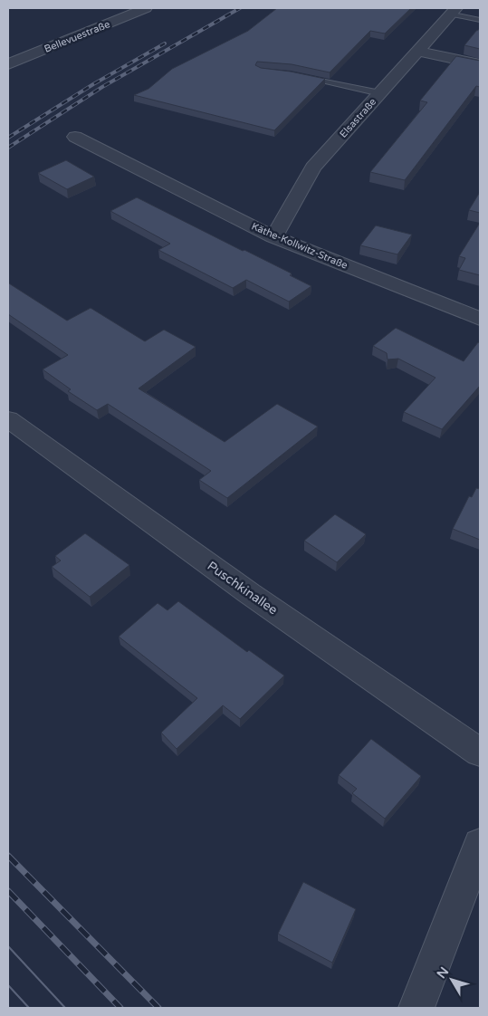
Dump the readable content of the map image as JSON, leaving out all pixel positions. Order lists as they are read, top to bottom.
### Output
{
  "streets": {
    "street": [
      "Bellevuestraße",
      "Elsastraße",
      "Käthe-Kollwitz-Straße",
      "Puschkinallee"
    ]
  },
  "crossings": [
    ["Elsastraße", "Käthe-Kollwitz-Straße"]
  ],
  "north": "top left"
}
